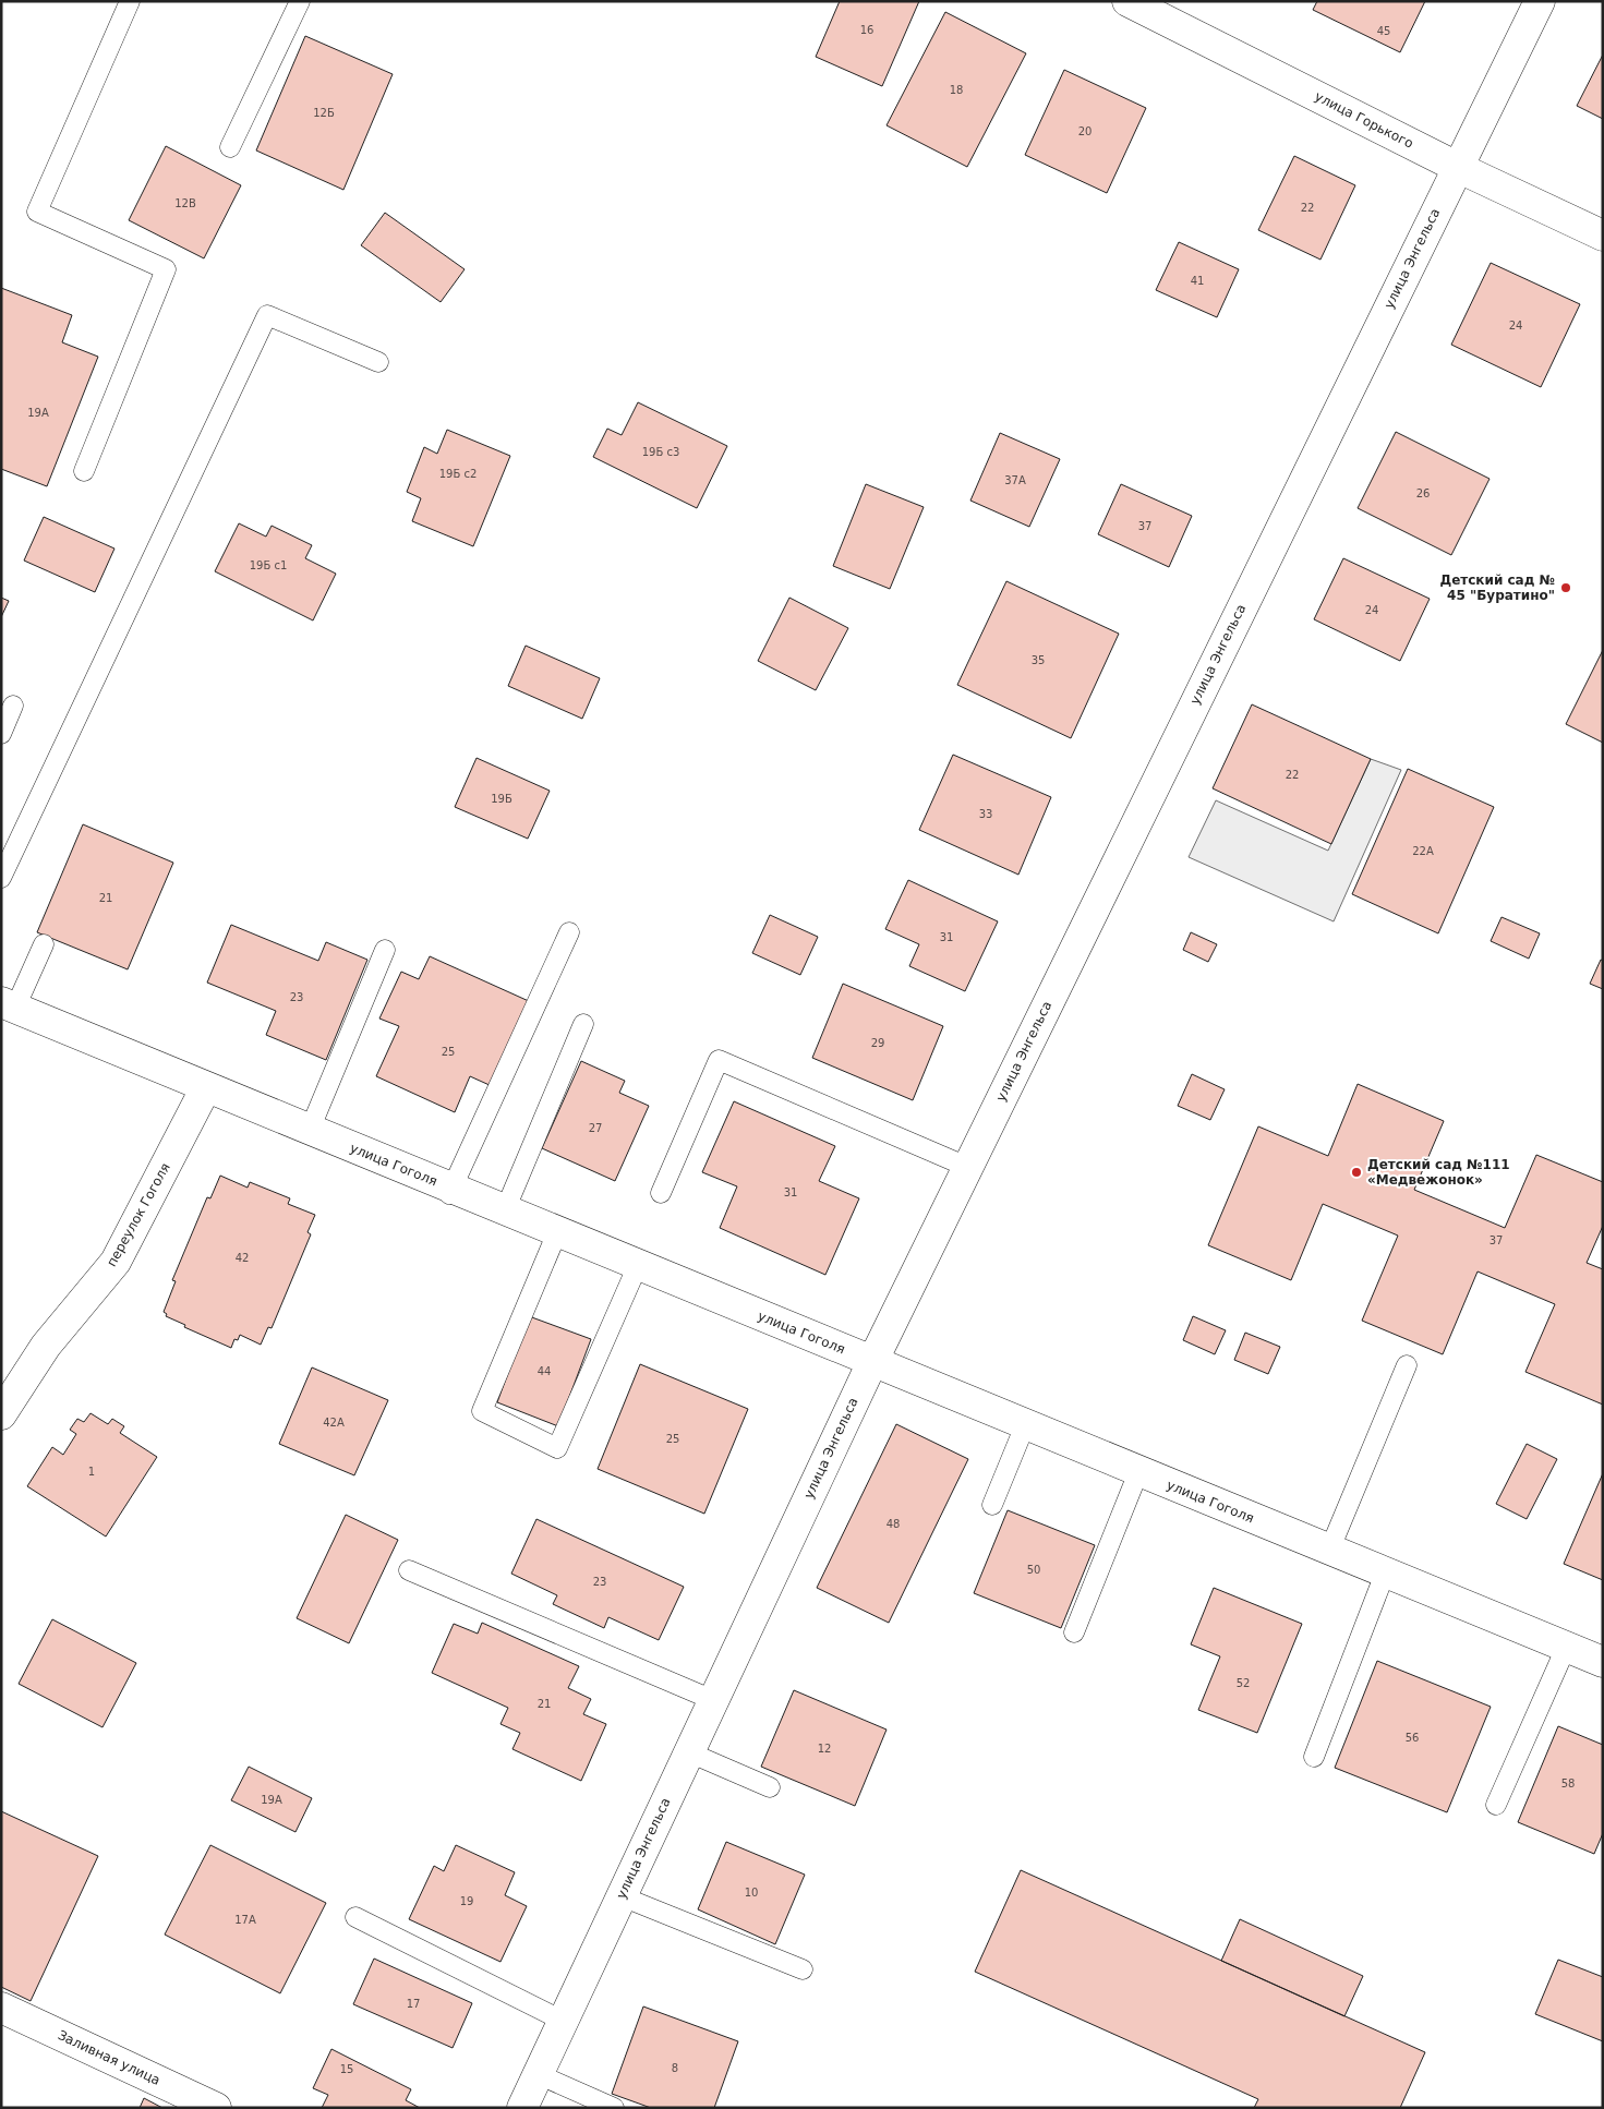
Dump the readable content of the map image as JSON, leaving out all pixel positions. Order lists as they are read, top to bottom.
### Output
{
  "streets": {
    "street": [
      "улица Горького",
      "улица Энгельса",
      "улица Гоголя",
      "переулок Гоголя",
      "Заливная улица"
    ]
  },
  "crossings": [
    ["улица Горького", "улица Энгельса"],
    ["улица Энгельса", "улица Гоголя"],
    ["улица Гоголя", "переулок Гоголя"]
  ],
  "places": ["Детский сад № 45 \"Буратино\"", "Детский сад №111 «Медвежонок»"],
  "house_numbers": [
    "16",
    "45",
    "18",
    "12Б",
    "20",
    "12В",
    "22",
    "41",
    "24",
    "19А",
    "19Б с3",
    "19Б с2",
    "37А",
    "26",
    "37",
    "19Б с1",
    "24",
    "35",
    "22",
    "19Б",
    "33",
    "22А",
    "21",
    "31",
    "23",
    "29",
    "25",
    "27",
    "31",
    "37",
    "42",
    "44",
    "42А",
    "25",
    "1",
    "48",
    "50",
    "23",
    "52",
    "21",
    "56",
    "12",
    "58",
    "19А",
    "10",
    "19",
    "17А",
    "17",
    "8",
    "15"
  ]
}
